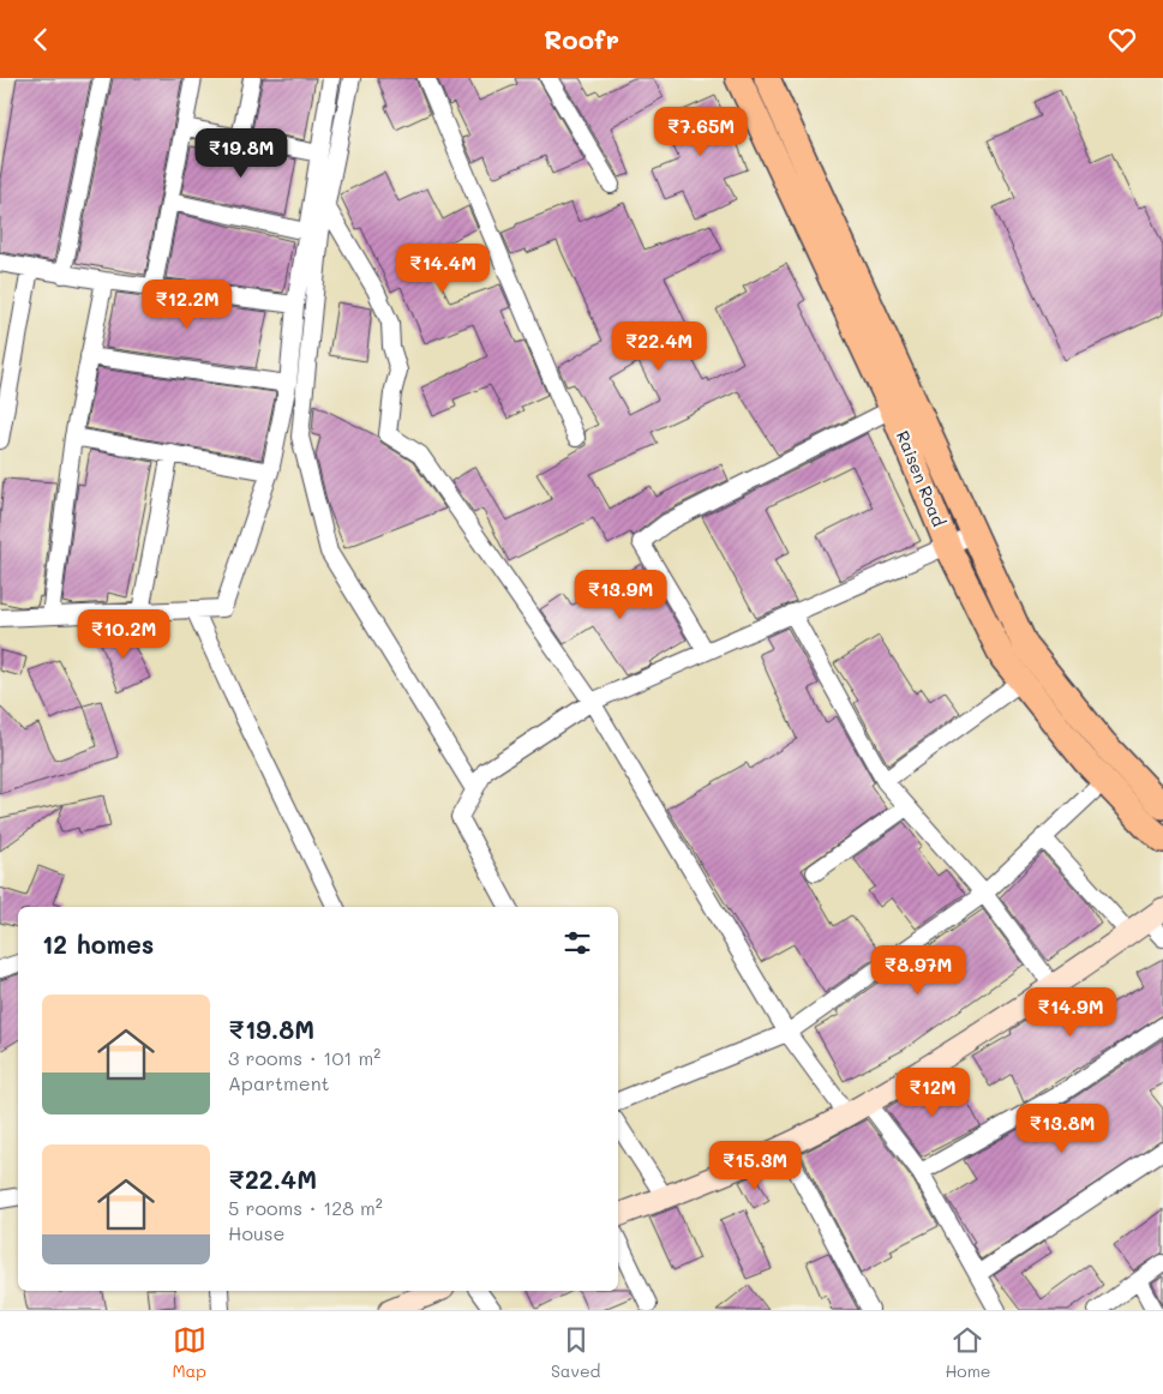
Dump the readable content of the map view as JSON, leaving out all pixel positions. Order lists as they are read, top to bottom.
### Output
{
  "streets": {
    "main road": ["Raisen Road"]
  },
  "page": {
    "header": "Roofr",
    "price": [
      "₹7.65M",
      "₹19.8M",
      "₹14.4M",
      "₹12.2M",
      "₹22.4M",
      "₹13.9M",
      "₹10.2M",
      "₹8.97M",
      "₹14.9M",
      "₹12M",
      "₹13.8M",
      "₹15.3M"
    ],
    "heading": "12 homes",
    "list": [
      {
        "name": "₹19.8M",
        "note": "3 rooms · 101 m² · Apartment"
      },
      {
        "name": "₹22.4M",
        "note": "5 rooms · 128 m² · House"
      }
    ],
    "tabs": ["Map", "Saved", "Home"]
  }
}
